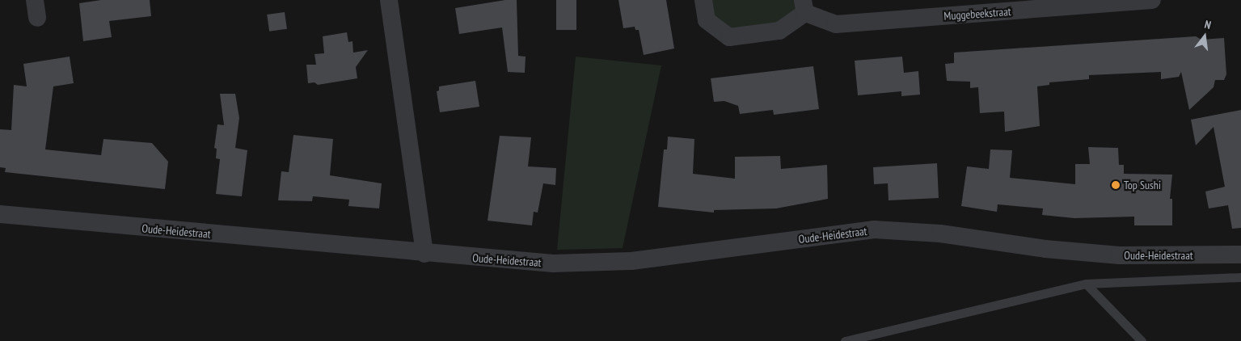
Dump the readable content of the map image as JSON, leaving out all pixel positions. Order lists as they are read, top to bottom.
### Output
{
  "streets": {
    "street": ["Muggebeekstraat", "Oude-Heidestraat"]
  },
  "places": ["Top Sushi"],
  "north": "top"
}
